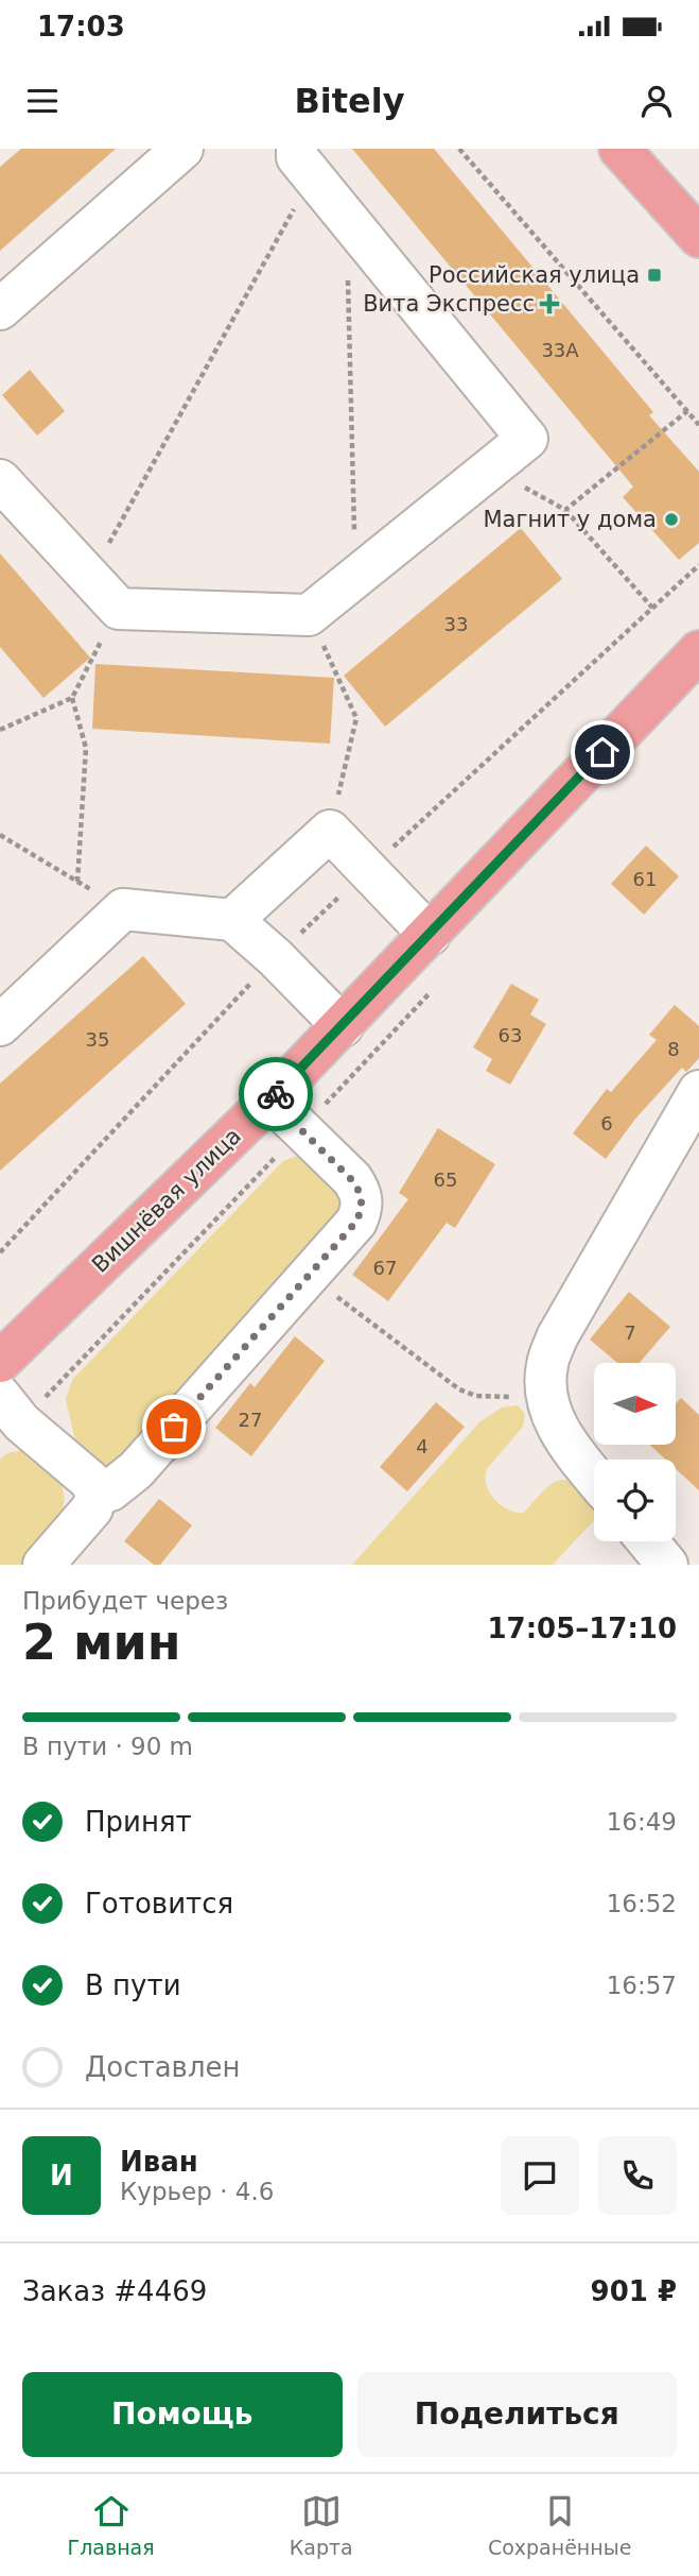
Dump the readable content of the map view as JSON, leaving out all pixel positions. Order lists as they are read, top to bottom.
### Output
{
  "streets": {
    "main road": ["Вишнёвая улица"]
  },
  "places": {
    "transit": ["Российская улица"],
    "health": ["Вита Экспресс"],
    "other": ["Магнит у дома"]
  },
  "house_numbers": [
    "33А",
    "33",
    "61",
    "63",
    "35",
    "8",
    "6",
    "65",
    "67",
    "7",
    "27",
    "4"
  ],
  "north": "right",
  "page": {
    "status": "17:03",
    "header": "Bitely",
    "heading": ["2 мин", "Прибудет через", "17:05–17:10"],
    "panel": [
      "Иван",
      "Курьер · 4.6",
      "Заказ #4469",
      "901 ₽"
    ],
    "bar": "В пути · 90 m",
    "list": [
      ["Принят", "16:49"],
      ["Готовится", "16:52"],
      ["В пути", "16:57"],
      "Доставлен"
    ],
    "round": "И",
    "buttons": ["Помощь", "Поделиться"],
    "tabs": ["Главная", "Карта", "Сохранённые"]
  }
}
